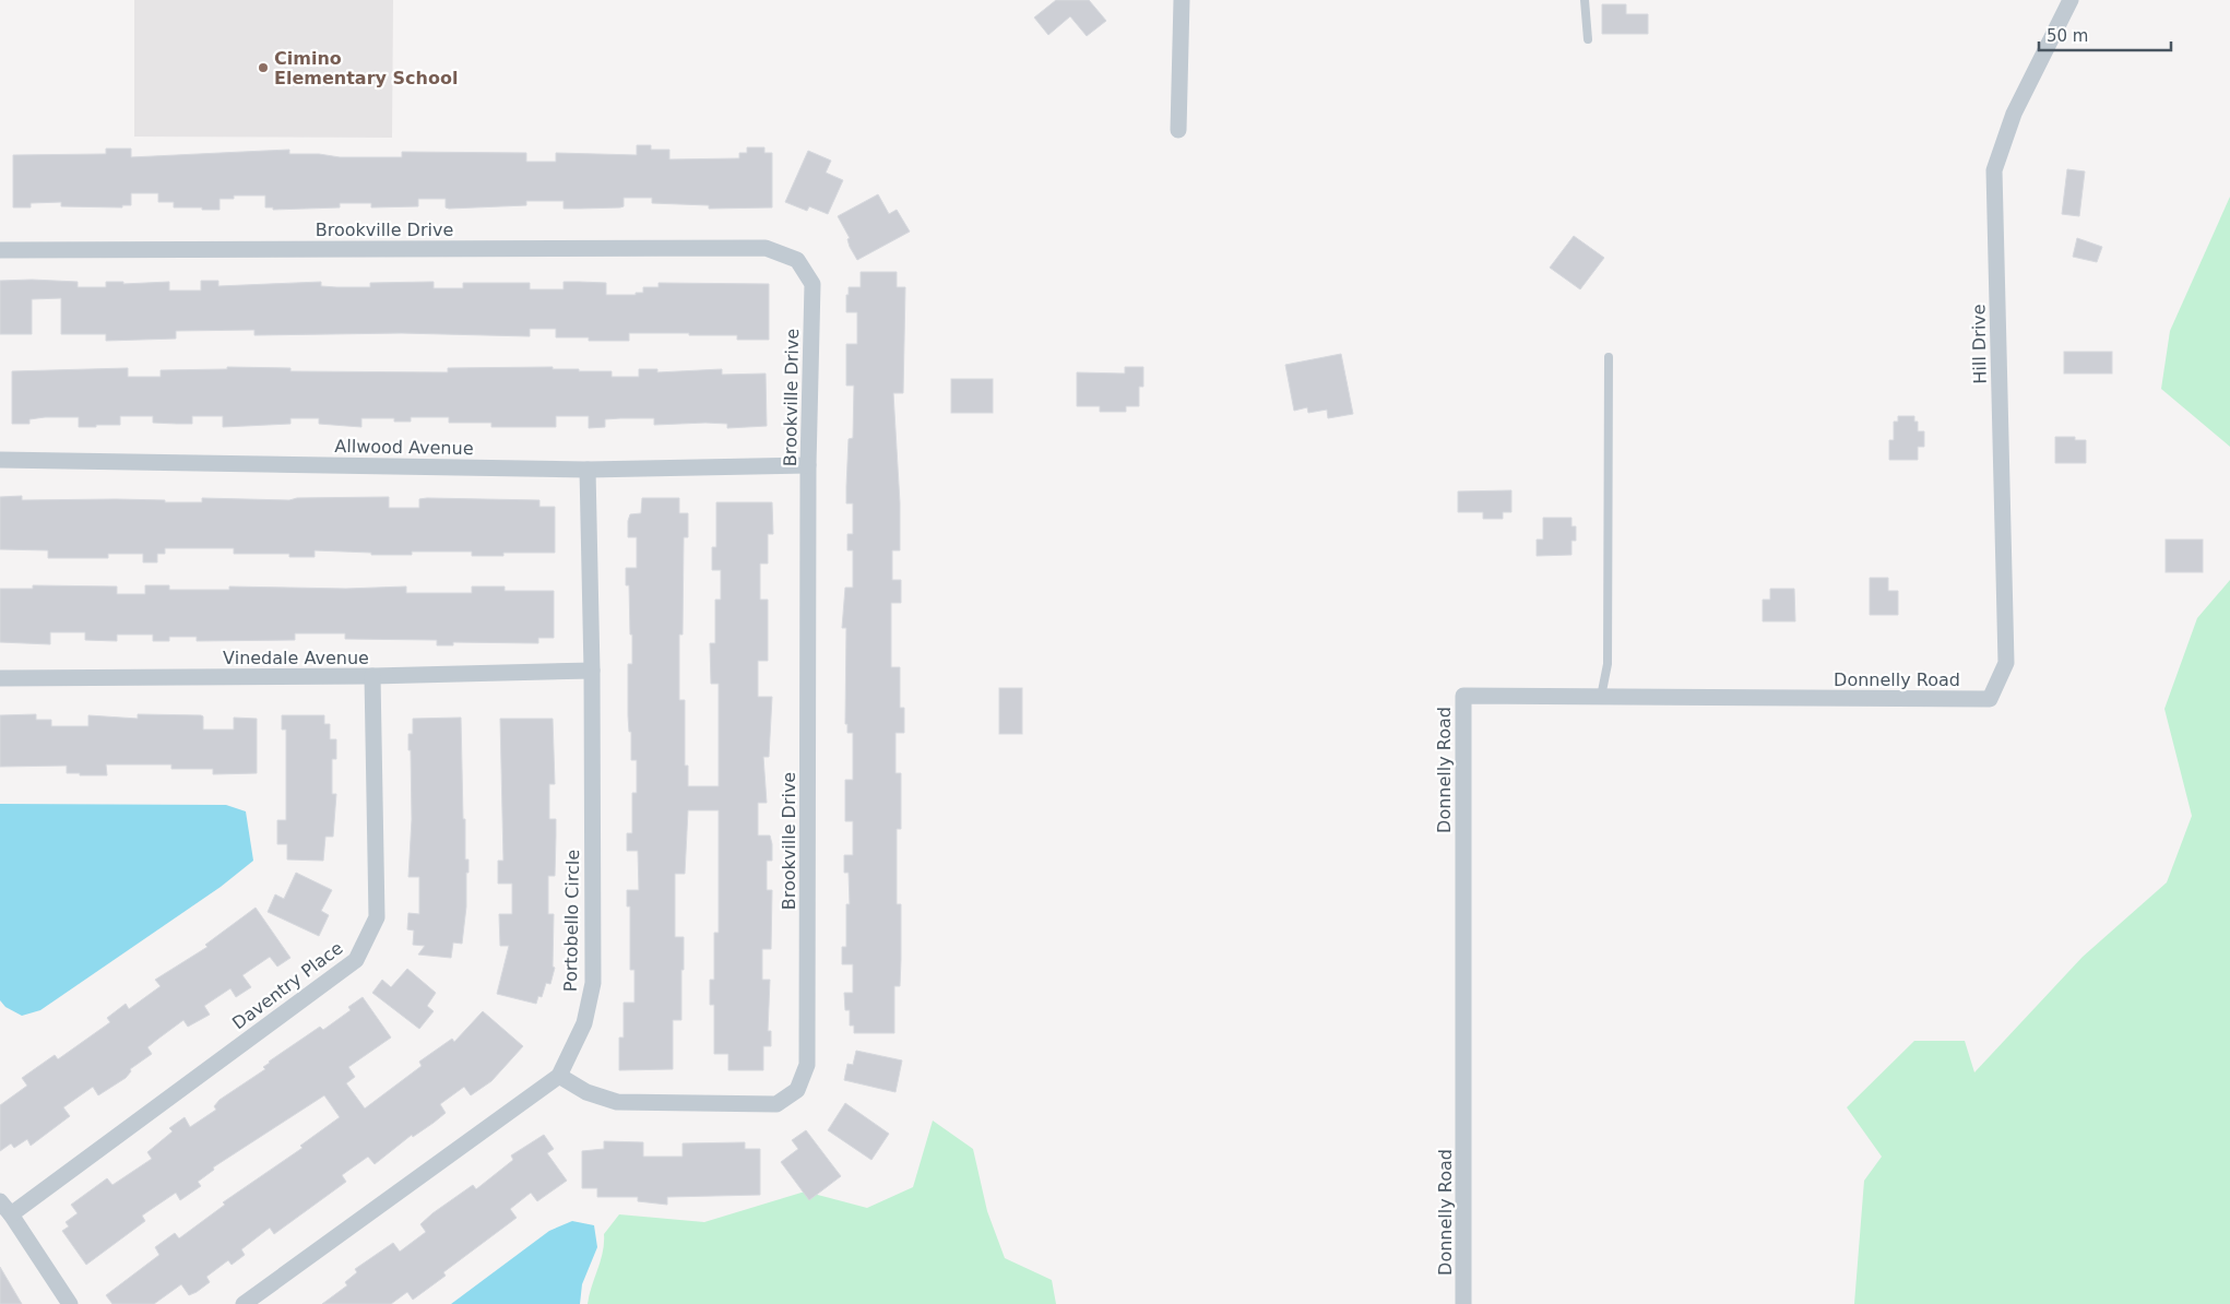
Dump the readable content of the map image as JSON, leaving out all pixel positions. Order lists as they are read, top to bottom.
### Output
{
  "streets": {
    "street": [
      "Brookville Drive",
      "Hill Drive",
      "Allwood Avenue",
      "Vinedale Avenue",
      "Donnelly Road",
      "Portobello Circle",
      "Daventry Place"
    ]
  },
  "crossings": [
    ["Brookville Drive", "Allwood Avenue"],
    ["Brookville Drive", "Portobello Circle"],
    ["Hill Drive", "Donnelly Road"],
    ["Allwood Avenue", "Portobello Circle"],
    ["Vinedale Avenue", "Portobello Circle"],
    ["Vinedale Avenue", "Daventry Place"]
  ],
  "places": ["Cimino Elementary School"],
  "scale_bar": "50 m"
}
